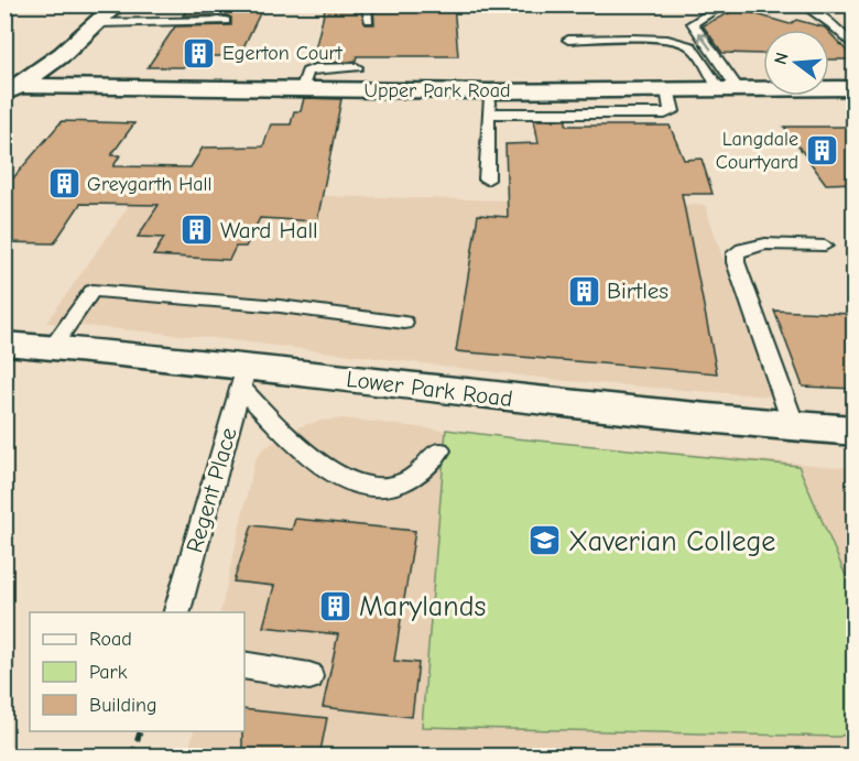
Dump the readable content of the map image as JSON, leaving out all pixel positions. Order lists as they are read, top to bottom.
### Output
{
  "streets": {
    "street": ["Upper Park Road", "Lower Park Road"],
    "lane": ["Regent Place"]
  },
  "crossings": [
    ["Lower Park Road", "Regent Place"]
  ],
  "places": {
    "building": [
      "Egerton Court",
      "Langdale Courtyard",
      "Greygarth Hall",
      "Ward Hall",
      "Birtles",
      "Marylands"
    ],
    "school or university": ["Xaverian College"]
  },
  "legend": ["Road", "Park", "Building"],
  "north": "left"
}
